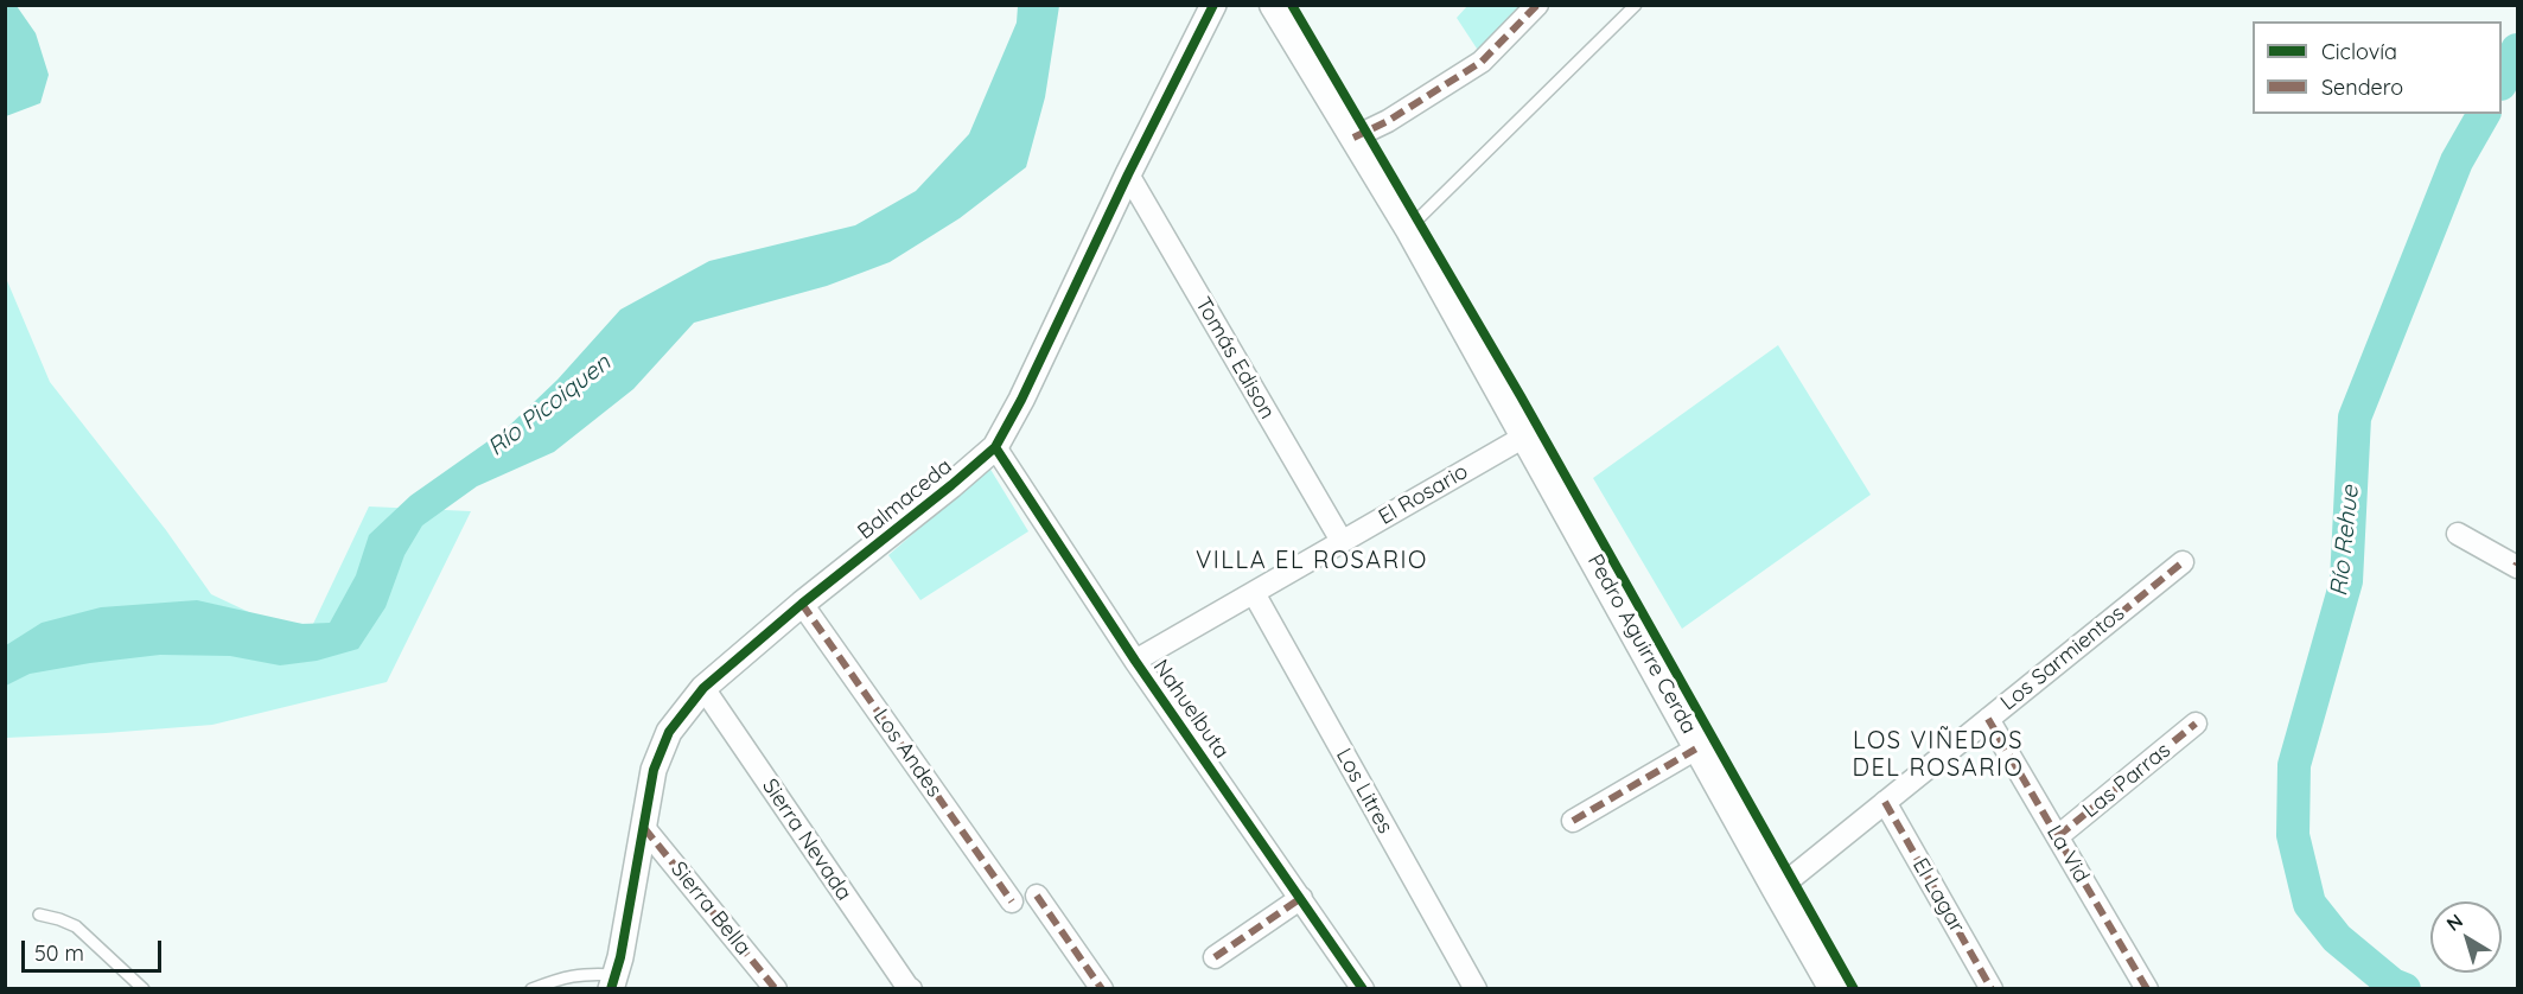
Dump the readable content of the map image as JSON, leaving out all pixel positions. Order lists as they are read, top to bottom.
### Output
{
  "streets": {
    "main road": ["Pedro Aguirre Cerda"],
    "street": [
      "Tomás Edison",
      "El Rosario",
      "Balmaceda",
      "Los Sarmientos",
      "Nahuelbuta",
      "Los Andes",
      "Las Parras",
      "Los Litres",
      "Sierra Nevada",
      "La Vid",
      "El Lagar",
      "Sierra Bella"
    ]
  },
  "crossings": [
    ["Tomás Edison", "El Rosario"],
    ["Tomás Edison", "Balmaceda"],
    ["El Rosario", "Pedro Aguirre Cerda"],
    ["El Rosario", "Nahuelbuta"],
    ["El Rosario", "Los Litres"],
    ["Balmaceda", "Nahuelbuta"],
    ["Balmaceda", "Los Andes"],
    ["Balmaceda", "Sierra Nevada"],
    ["Balmaceda", "Sierra Bella"],
    ["Pedro Aguirre Cerda", "Los Sarmientos"],
    ["Los Sarmientos", "La Vid"],
    ["Los Sarmientos", "El Lagar"],
    ["Las Parras", "La Vid"]
  ],
  "districts": ["VILLA EL ROSARIO", "LOS VIÑEDOS DEL ROSARIO"],
  "water": ["Río Picoiquen", "Río Rehue"],
  "legend": ["Ciclovía", "Sendero"],
  "scale_bar": "50 m",
  "north": "top left"
}
